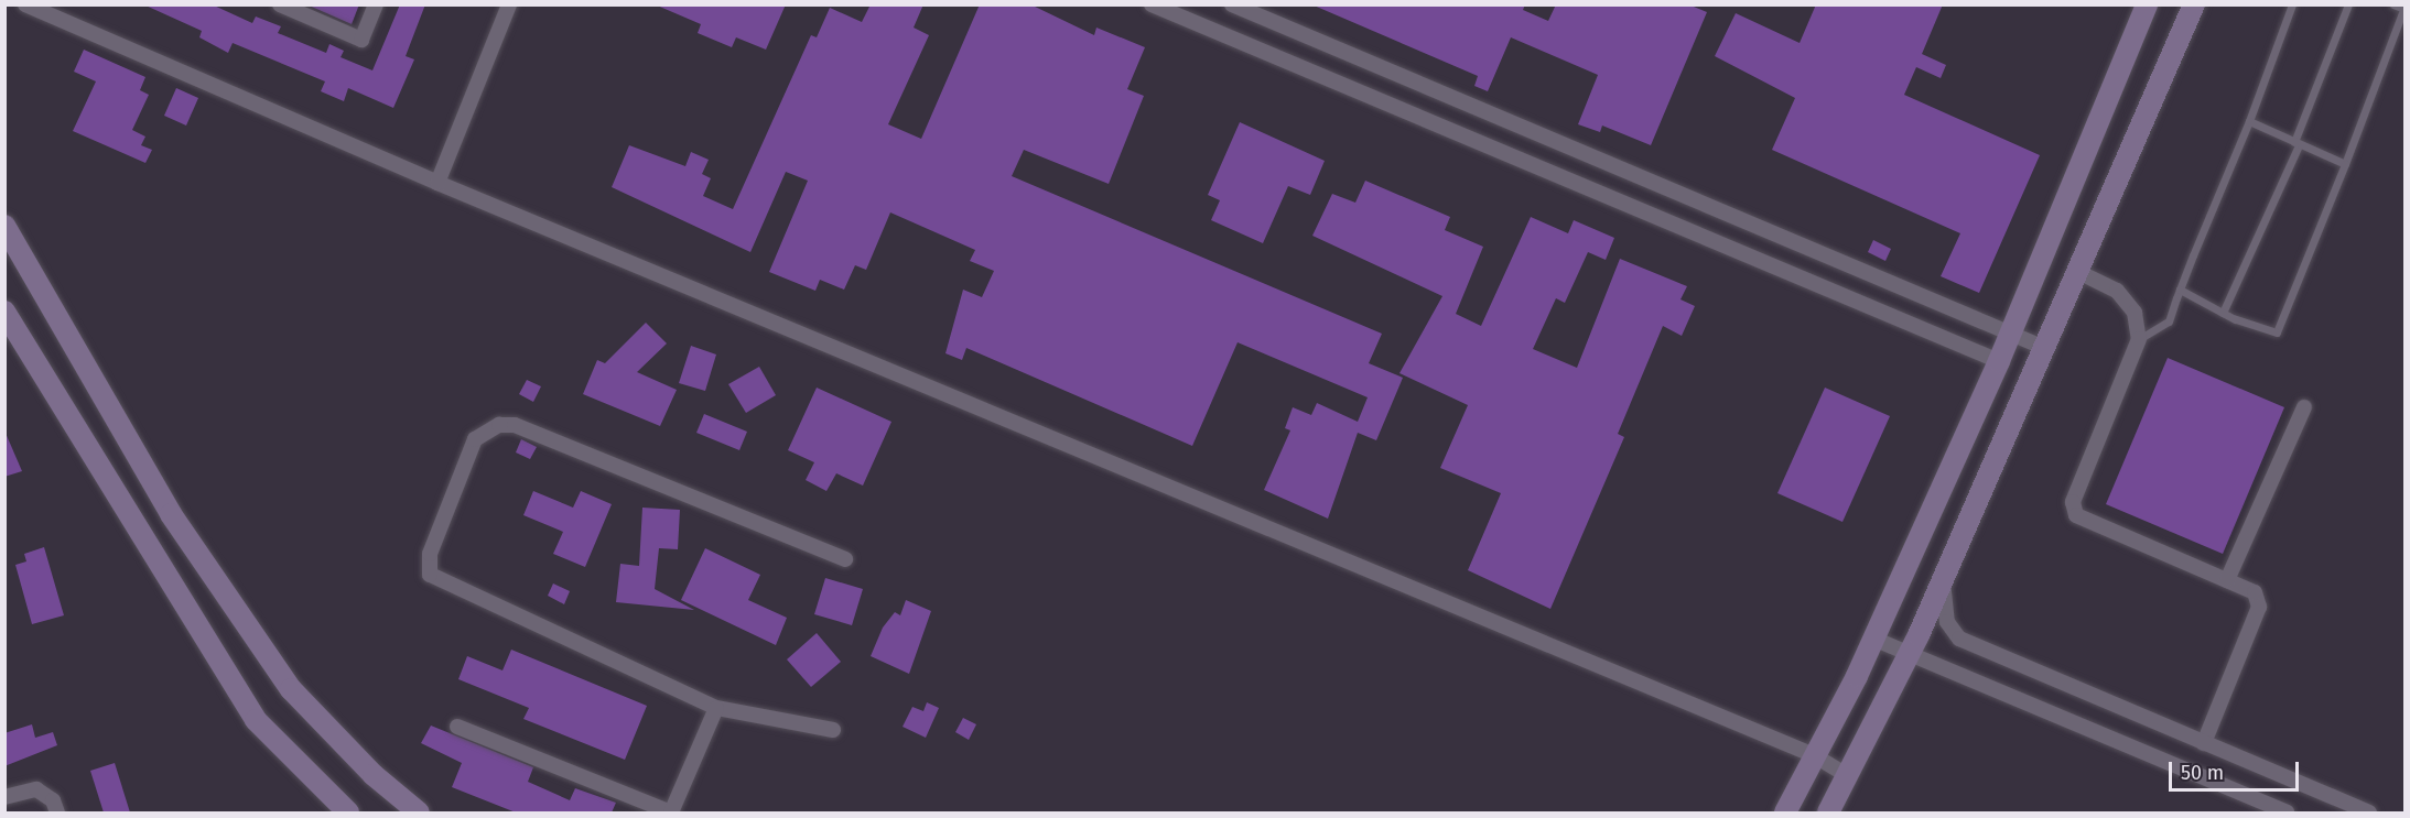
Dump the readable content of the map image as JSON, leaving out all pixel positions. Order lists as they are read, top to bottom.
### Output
{
  "scale_bar": "50 m"
}
